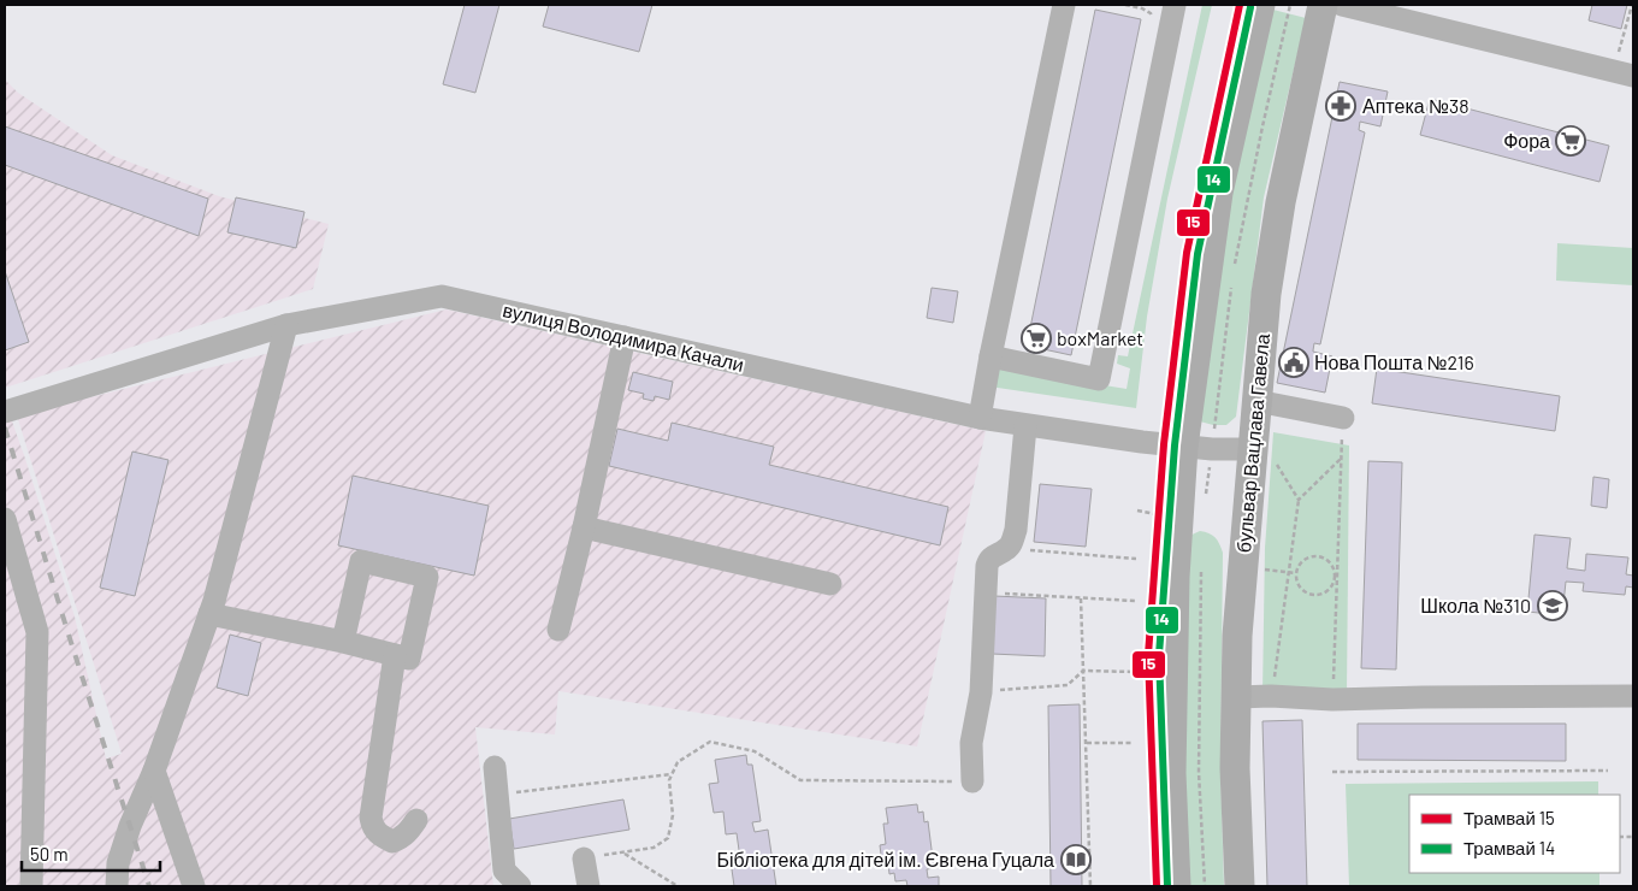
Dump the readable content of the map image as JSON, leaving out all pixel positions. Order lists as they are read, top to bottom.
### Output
{
  "streets": {
    "main road": ["бульвар Вацлава Гавела"],
    "street": ["вулиця Володимира Качали"]
  },
  "crossings": [
    ["вулиця Володимира Качали", "бульвар Вацлава Гавела"]
  ],
  "places": {
    "pharmacy": ["Аптека №38"],
    "supermarket": ["Фора", "boxMarket"],
    "public building": ["Нова Пошта №216"],
    "school or university": ["Школа №310"],
    "library": ["Бібліотека для дітей ім. Євгена Гуцала"]
  },
  "lines": ["tram line 15", "tram line 14"],
  "legend": ["Трамвай 15", "Трамвай 14"],
  "scale_bar": "50 m"
}
